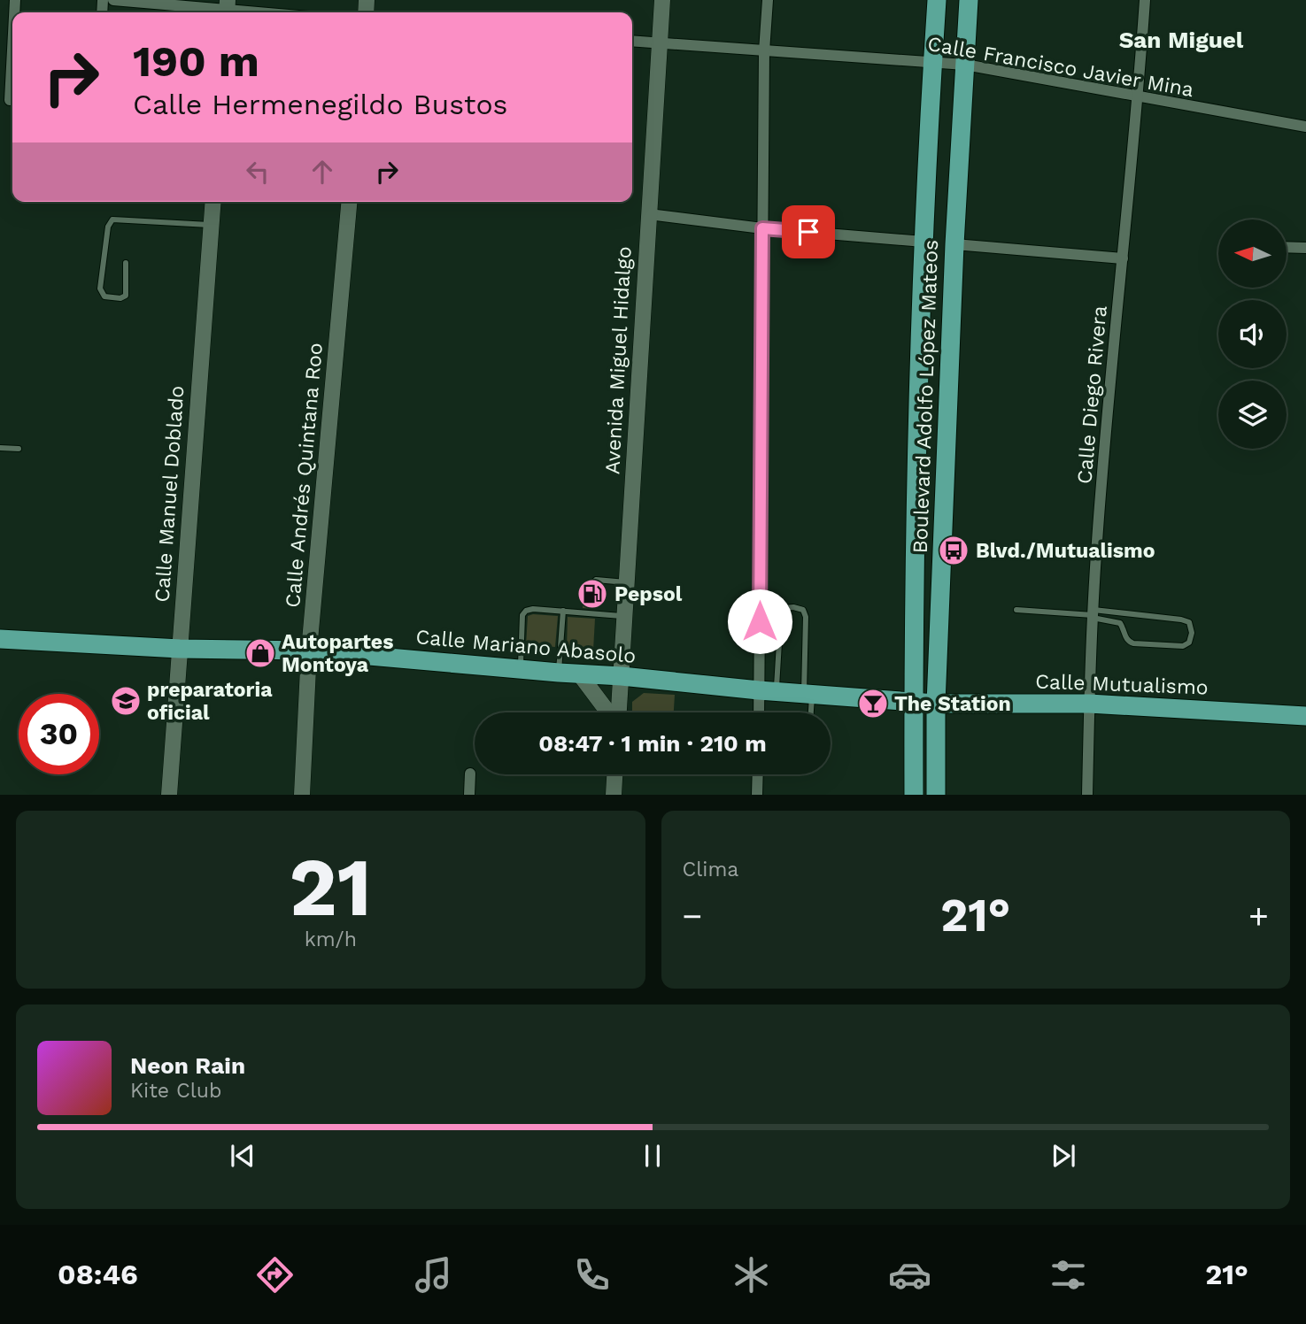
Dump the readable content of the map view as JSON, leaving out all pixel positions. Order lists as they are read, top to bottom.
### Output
{
  "streets": {
    "main road": [
      "Avenida Miguel Hidalgo",
      "Boulevard Adolfo López Mateos",
      "Calle Andrés Quintana Roo",
      "Calle Manuel Doblado",
      "Calle Mariano Abasolo",
      "Calle Mutualismo"
    ],
    "street": ["Calle Francisco Javier Mina", "Calle Diego Rivera"]
  },
  "crossings": [
    ["Calle Francisco Javier Mina", "Avenida Miguel Hidalgo"],
    ["Calle Francisco Javier Mina", "Calle Diego Rivera"],
    ["Calle Francisco Javier Mina", "Boulevard Adolfo López Mateos"],
    ["Avenida Miguel Hidalgo", "Calle Mariano Abasolo"],
    ["Calle Diego Rivera", "Calle Mutualismo"],
    ["Boulevard Adolfo López Mateos", "Calle Mariano Abasolo"],
    ["Boulevard Adolfo López Mateos", "Calle Mutualismo"],
    ["Calle Andrés Quintana Roo", "Calle Mariano Abasolo"],
    ["Calle Manuel Doblado", "Calle Mariano Abasolo"],
    ["Calle Mariano Abasolo", "Calle Mutualismo"]
  ],
  "districts": ["San Miguel"],
  "places": {
    "bus stop": ["Blvd./Mutualismo"],
    "fuel station": ["Pepsol"],
    "shop": ["Autopartes Montoya"],
    "school or university": ["preparatoria oficial"],
    "bar": ["The Station"]
  },
  "north": "left",
  "page": {
    "turn": ["190 m", "Calle Hermenegildo Bustos"],
    "limit": "30",
    "trip": "08:47 · 1 min · 210 m",
    "tile": [
      ["21", "km/h"],
      "Clima"
    ],
    "heat": ["−", "21°", "+"],
    "song": ["Neon Rain", "Kite Club"],
    "tabs": ["08:46", "21°"]
  }
}
